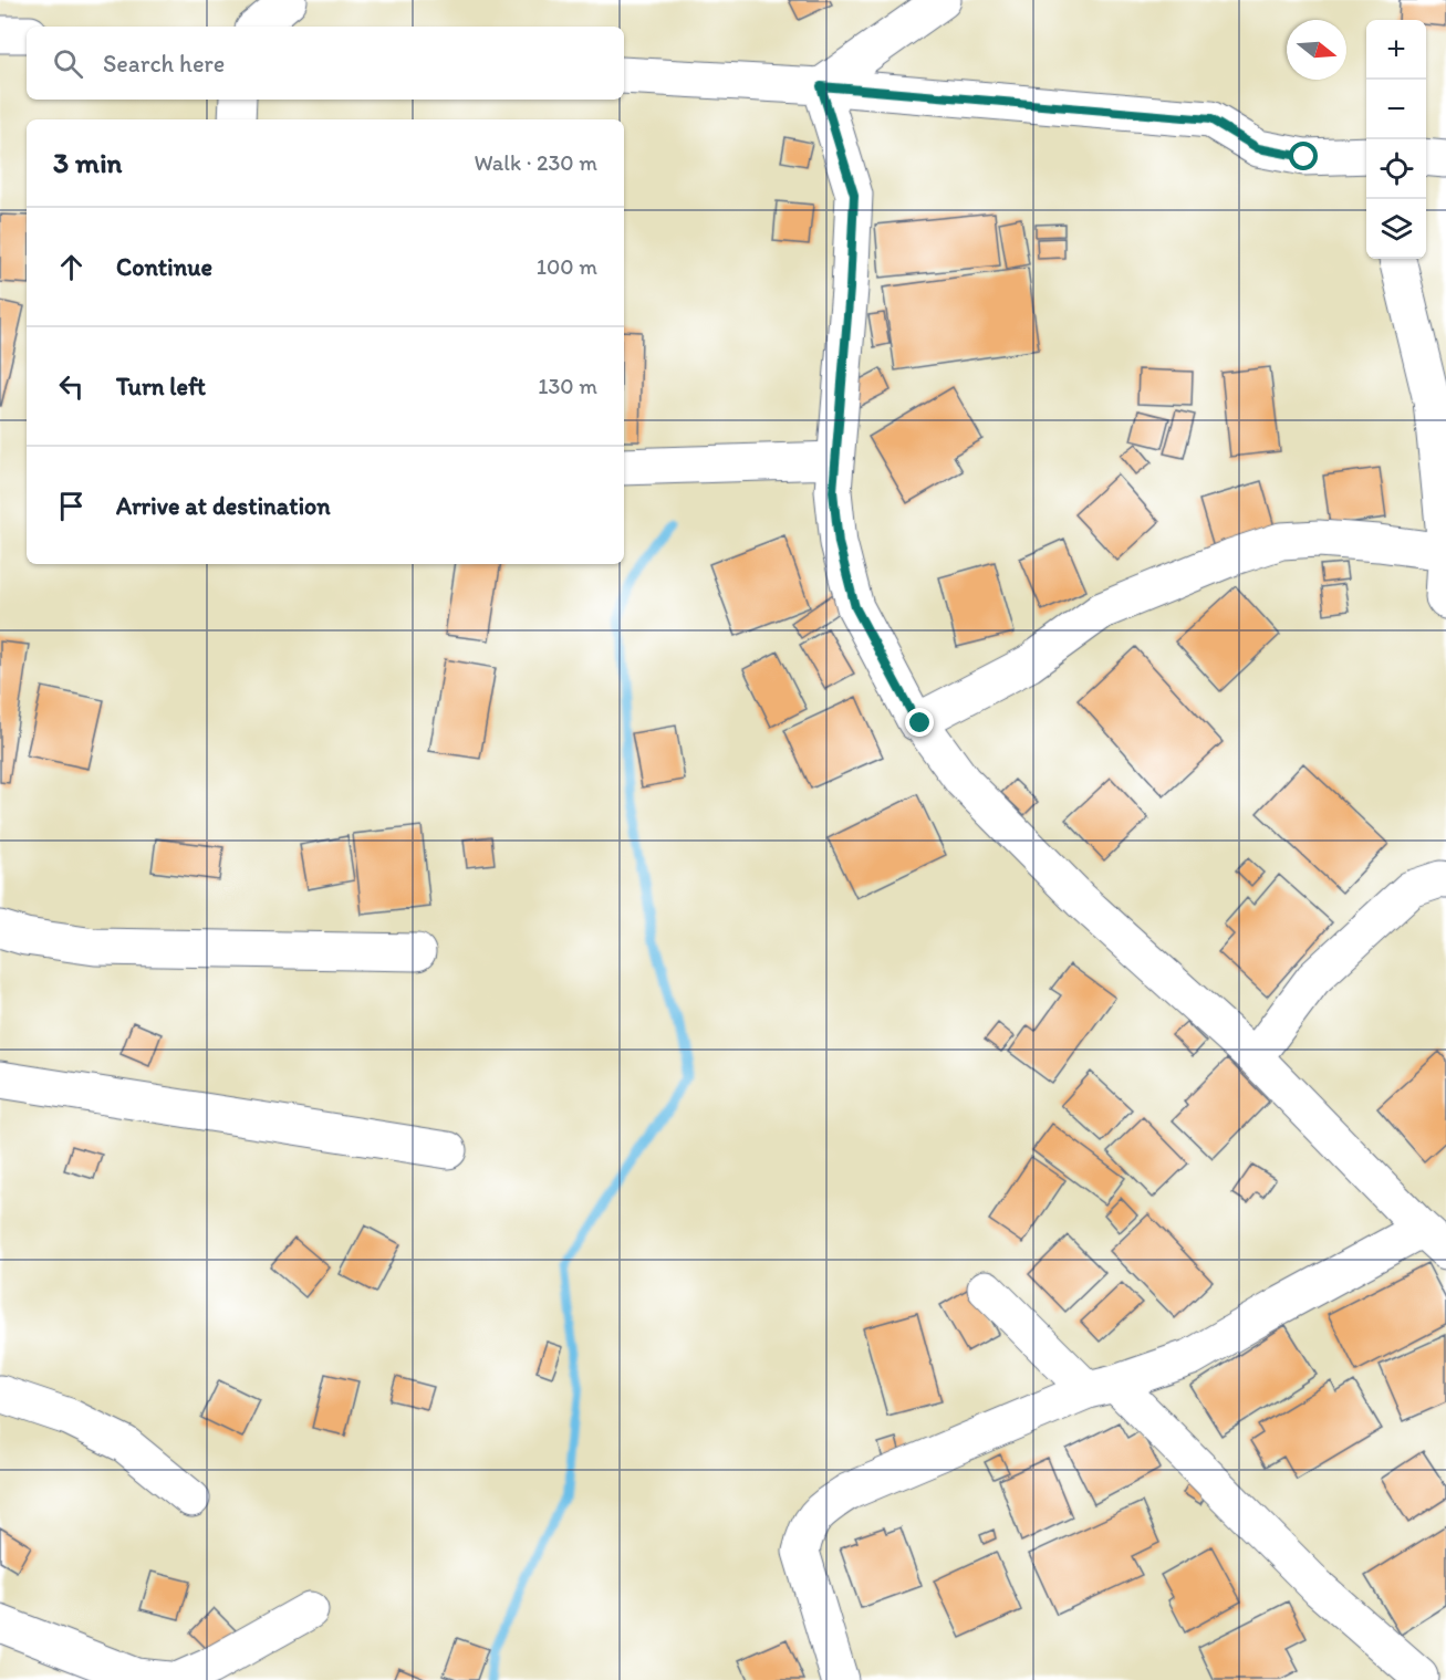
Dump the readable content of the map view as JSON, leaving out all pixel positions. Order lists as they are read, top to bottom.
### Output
{
  "north": "right",
  "page": {
    "map_buttons": ["+", "−"],
    "search": "Search here",
    "heading": ["3 min", "Walk · 230 m"],
    "list": [
      ["Continue", "100 m"],
      ["Turn left", "130 m"],
      "Arrive at destination"
    ]
  }
}
